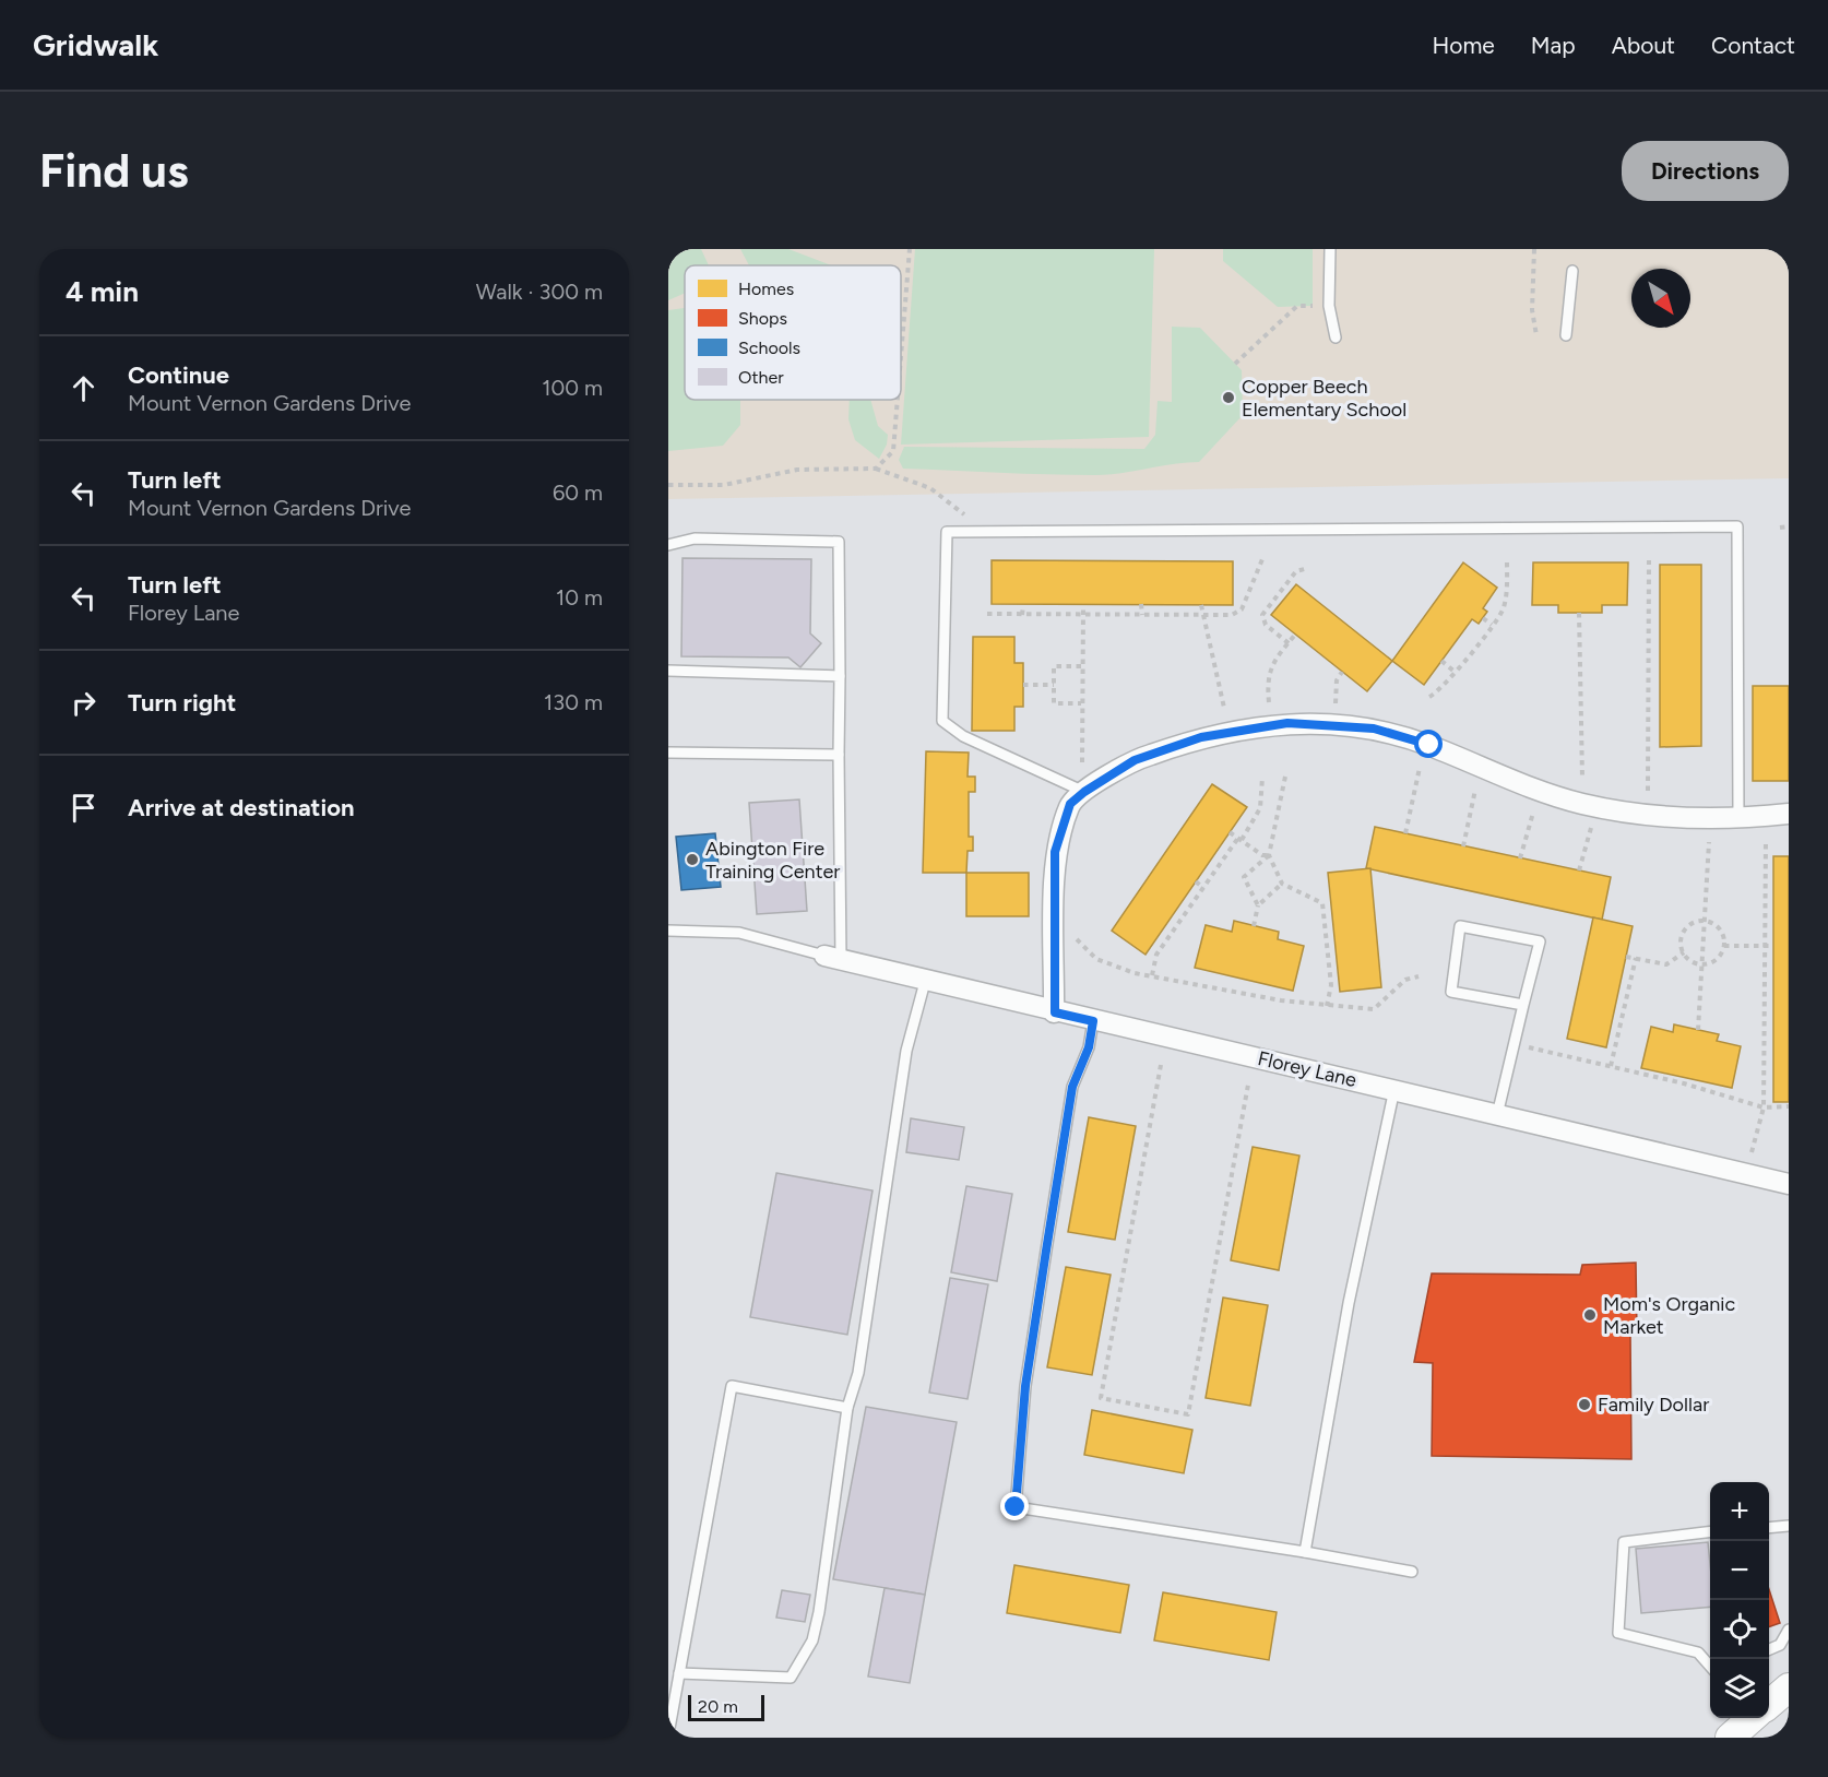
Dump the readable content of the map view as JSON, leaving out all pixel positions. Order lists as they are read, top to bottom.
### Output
{
  "streets": {
    "street": ["Florey Lane"]
  },
  "places": [
    "Copper Beech Elementary School",
    "Abington Fire Training Center",
    "Mom's Organic Market",
    "Family Dollar"
  ],
  "legend": [
    "Homes",
    "Shops",
    "Schools",
    "Other"
  ],
  "scale_bar": "20 m",
  "north": "bottom right",
  "page": {
    "header": "Gridwalk",
    "nav": [
      "Home",
      "Map",
      "About",
      "Contact"
    ],
    "buttons": "Directions",
    "title": "Find us",
    "heading": ["4 min", "Walk · 300 m"],
    "list": [
      ["Continue", "Mount Vernon Gardens Drive", "100 m"],
      ["Turn left", "Mount Vernon Gardens Drive", "60 m"],
      ["Turn left", "Florey Lane", "10 m"],
      ["Turn right", "130 m"],
      "Arrive at destination"
    ],
    "map_buttons": ["+", "−"],
    "scale": "20 m"
  }
}
